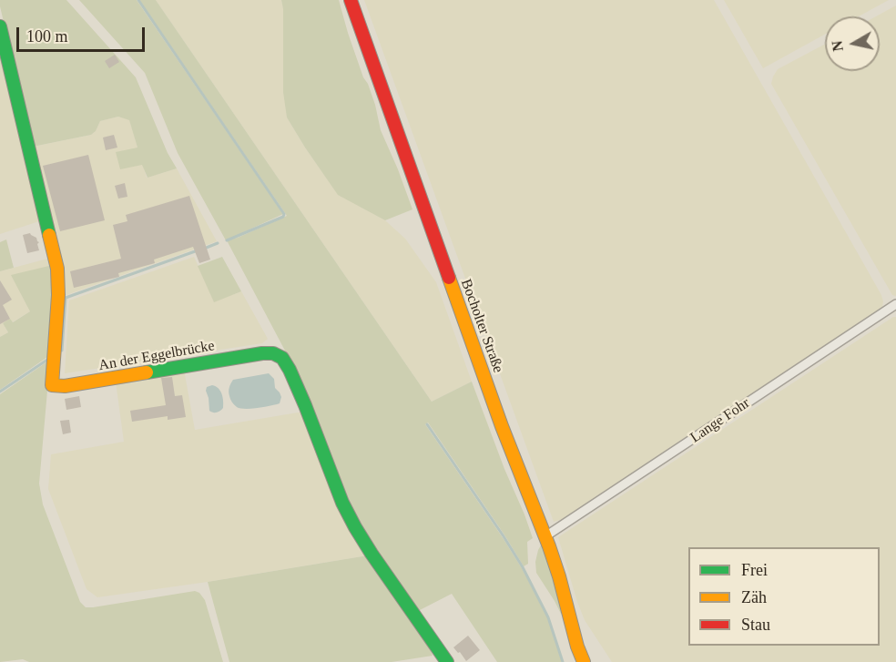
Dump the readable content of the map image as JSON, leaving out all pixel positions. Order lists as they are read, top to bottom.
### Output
{
  "streets": {
    "street": ["Bocholter Straße", "An der Eggelbrücke", "Lange Fohr"]
  },
  "crossings": [
    ["Bocholter Straße", "Lange Fohr"]
  ],
  "legend": ["Frei", "Zäh", "Stau"],
  "scale_bar": "100 m",
  "north": "left"
}
